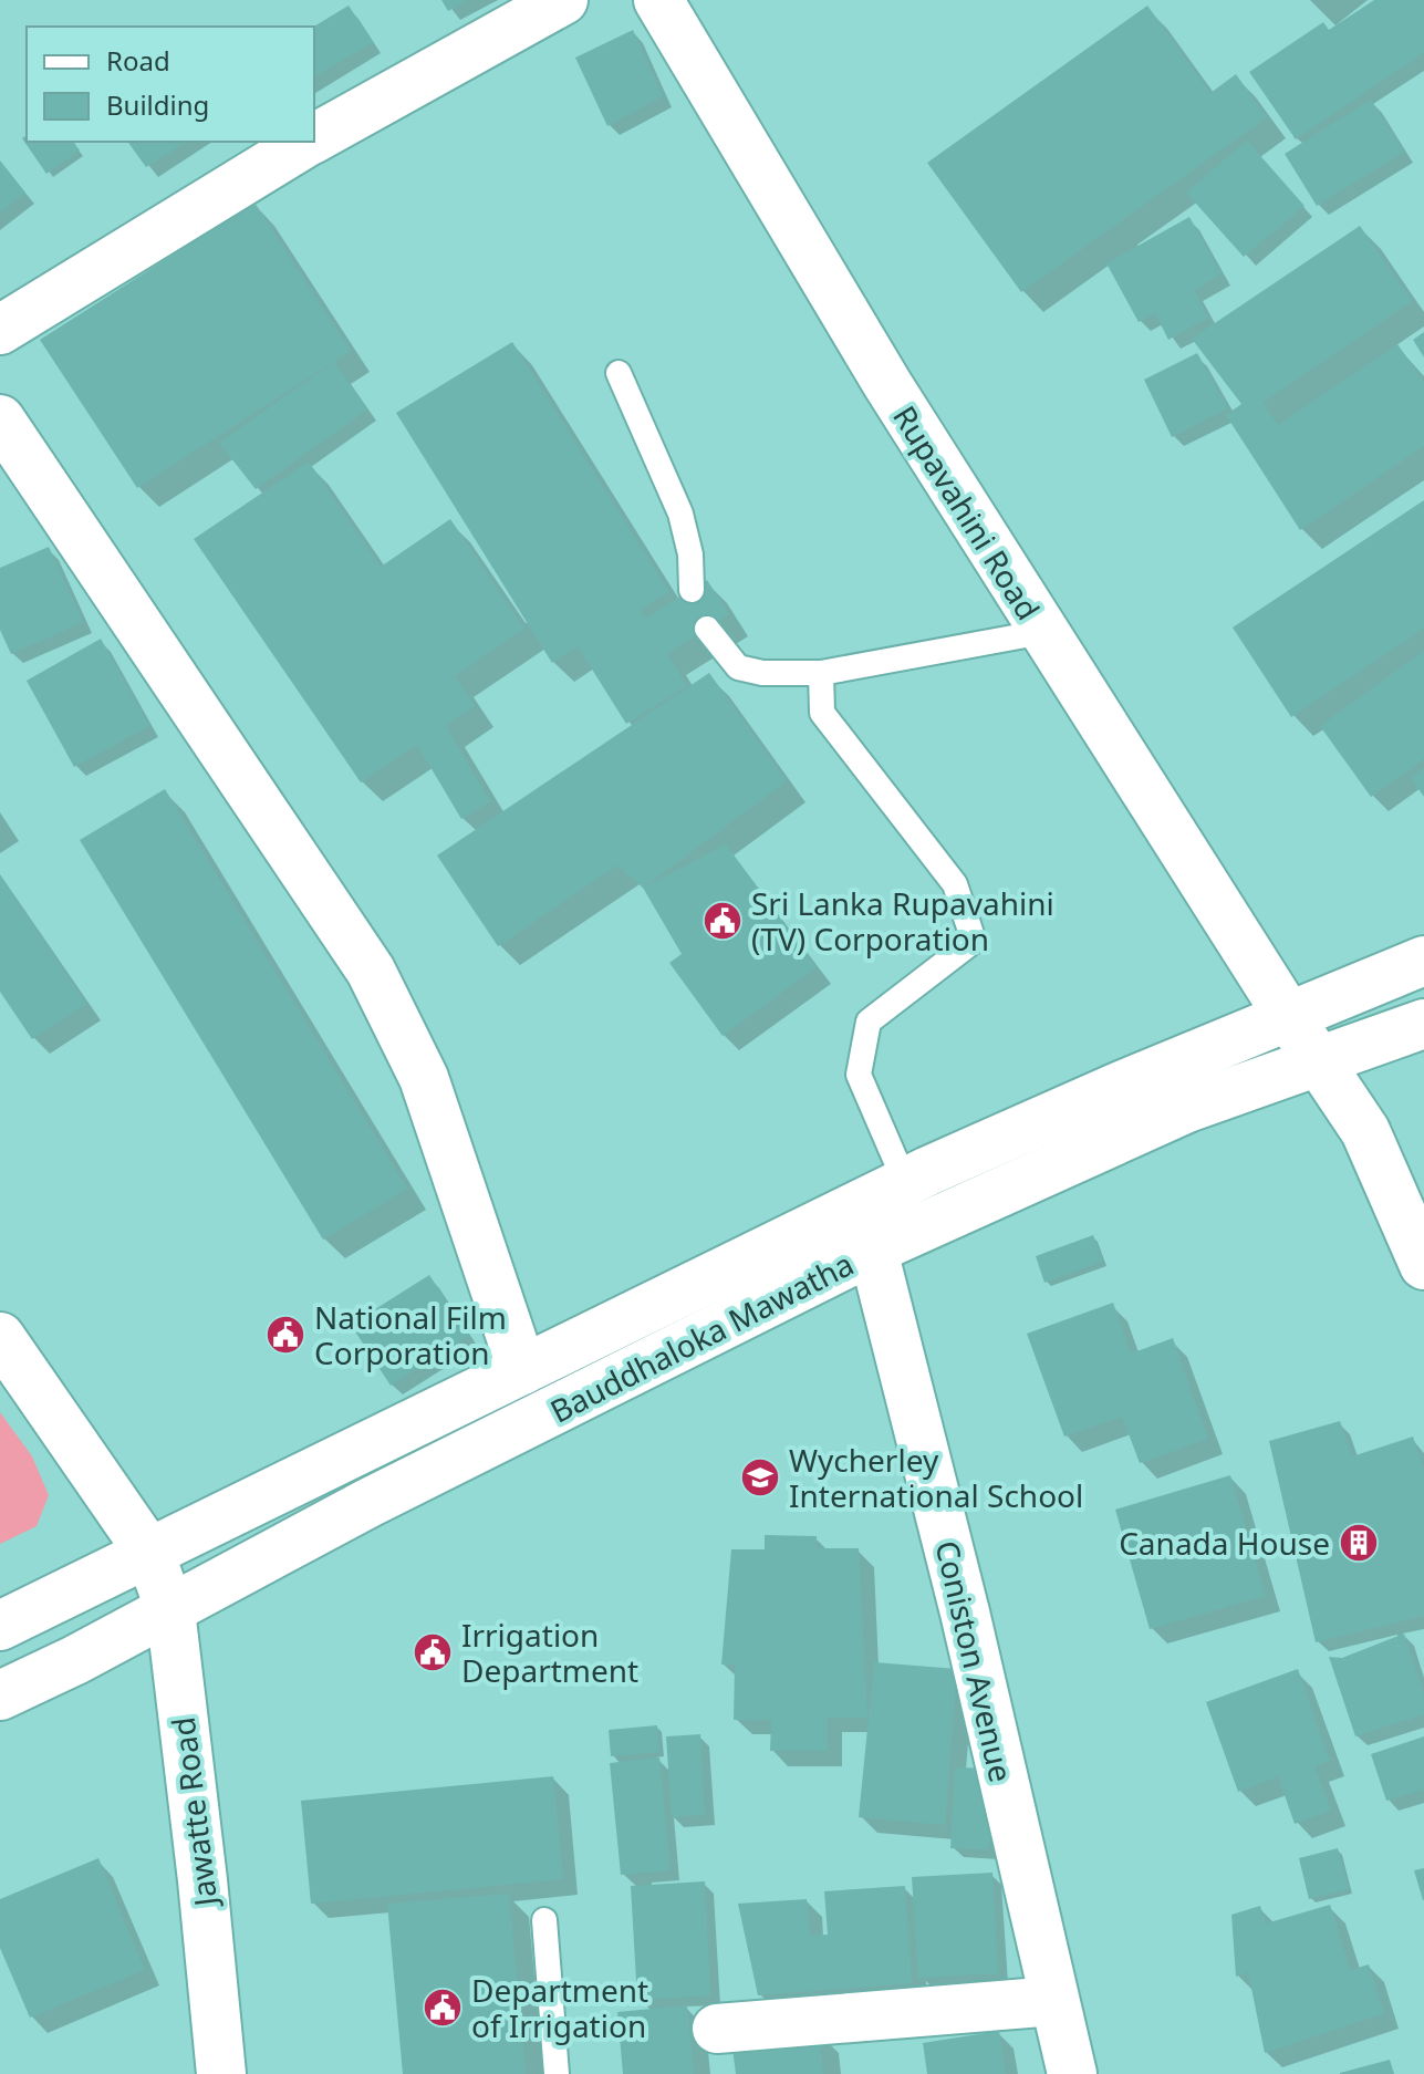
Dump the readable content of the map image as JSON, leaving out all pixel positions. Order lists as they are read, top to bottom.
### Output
{
  "streets": {
    "street": [
      "Rupavahini Road",
      "Bauddhaloka Mawatha",
      "Coniston Avenue",
      "Jawatte Road"
    ]
  },
  "crossings": [
    ["Rupavahini Road", "Bauddhaloka Mawatha"],
    ["Bauddhaloka Mawatha", "Coniston Avenue"],
    ["Bauddhaloka Mawatha", "Jawatte Road"]
  ],
  "places": {
    "public building": [
      "Sri Lanka Rupavahini (TV) Corporation",
      "National Film Corporation",
      "Irrigation Department",
      "Department of Irrigation"
    ],
    "school or university": ["Wycherley International School"],
    "building": ["Canada House"]
  },
  "legend": ["Road", "Building"]
}
